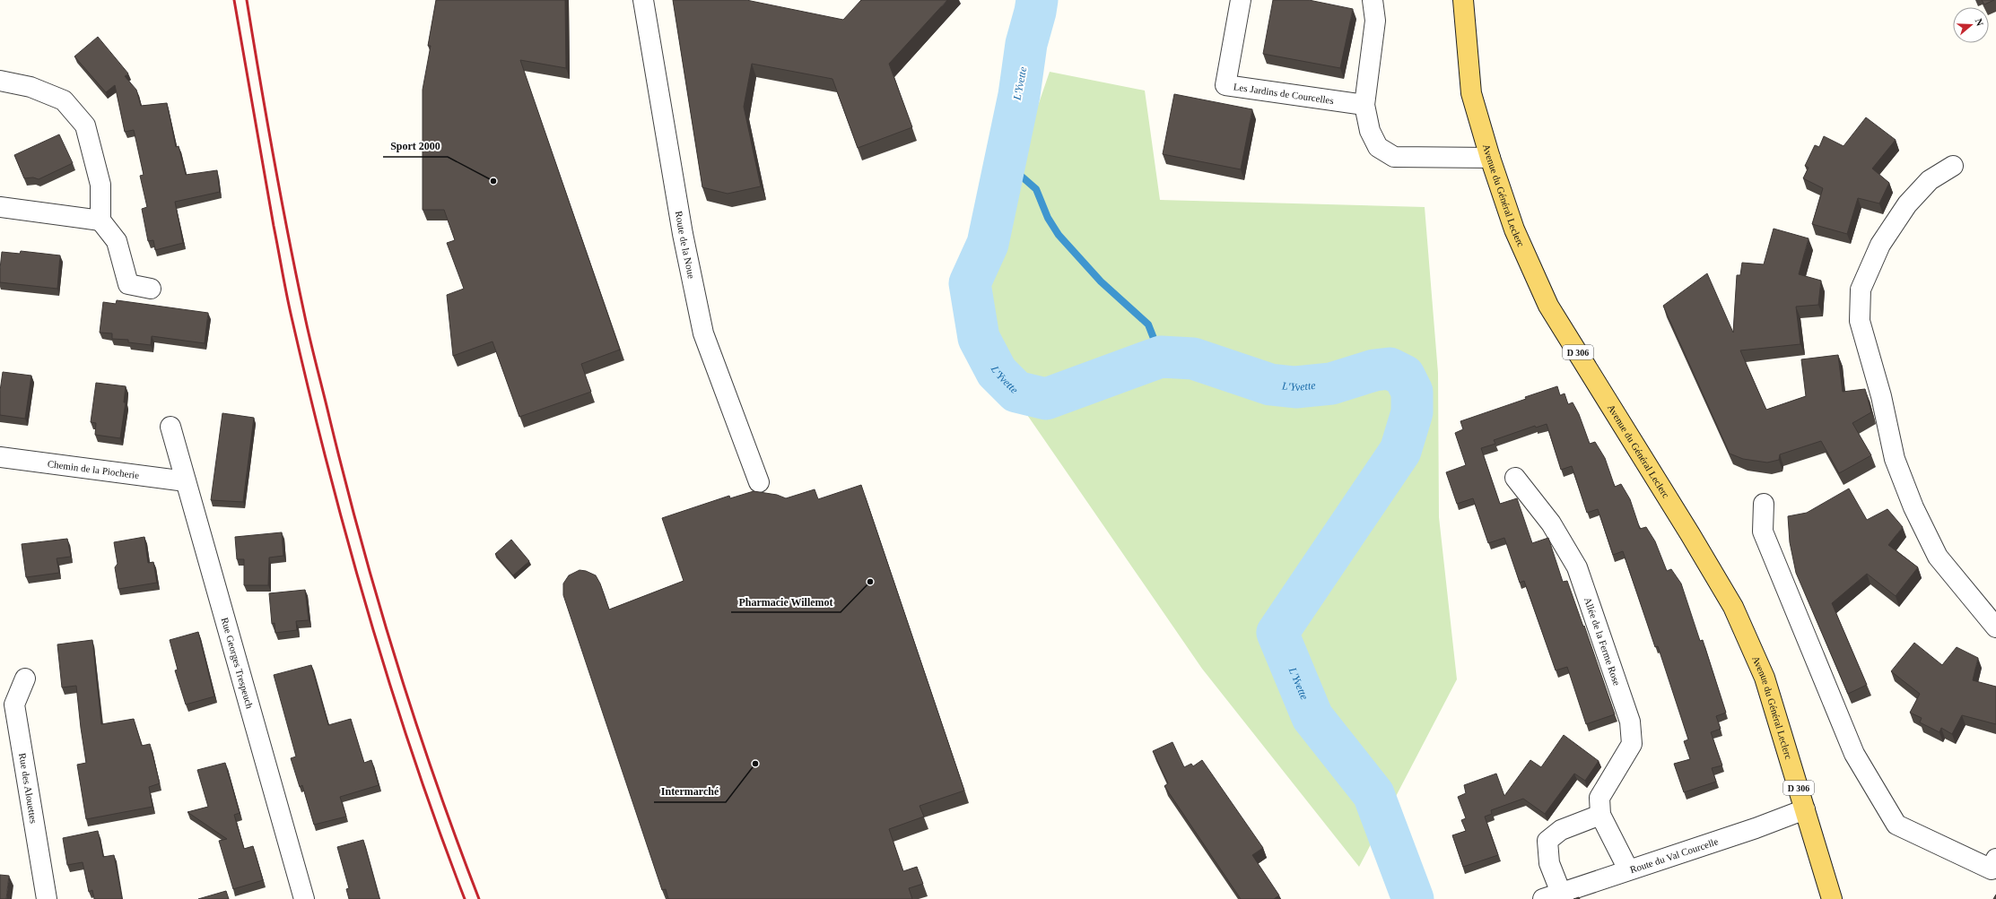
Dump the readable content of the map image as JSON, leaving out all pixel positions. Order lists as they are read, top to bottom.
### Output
{
  "streets": {
    "main road": ["Avenue du Général Leclerc", "D 306"],
    "street": [
      "Les Jardins de Courcelles",
      "Route de la Noue",
      "Chemin de la Piocherie",
      "Allée de la Ferme Rose",
      "Rue Georges Trespeuch",
      "Rue des Alouettes",
      "Route du Val Courcelle"
    ]
  },
  "crossings": [
    ["Avenue du Général Leclerc", "Route du Val Courcelle"],
    ["Chemin de la Piocherie", "Rue Georges Trespeuch"],
    ["Allée de la Ferme Rose", "Route du Val Courcelle"]
  ],
  "water": ["L'Yvette"],
  "places": ["Sport 2000", "Pharmacie Willemot", "Intermarché"],
  "north": "right"
}
